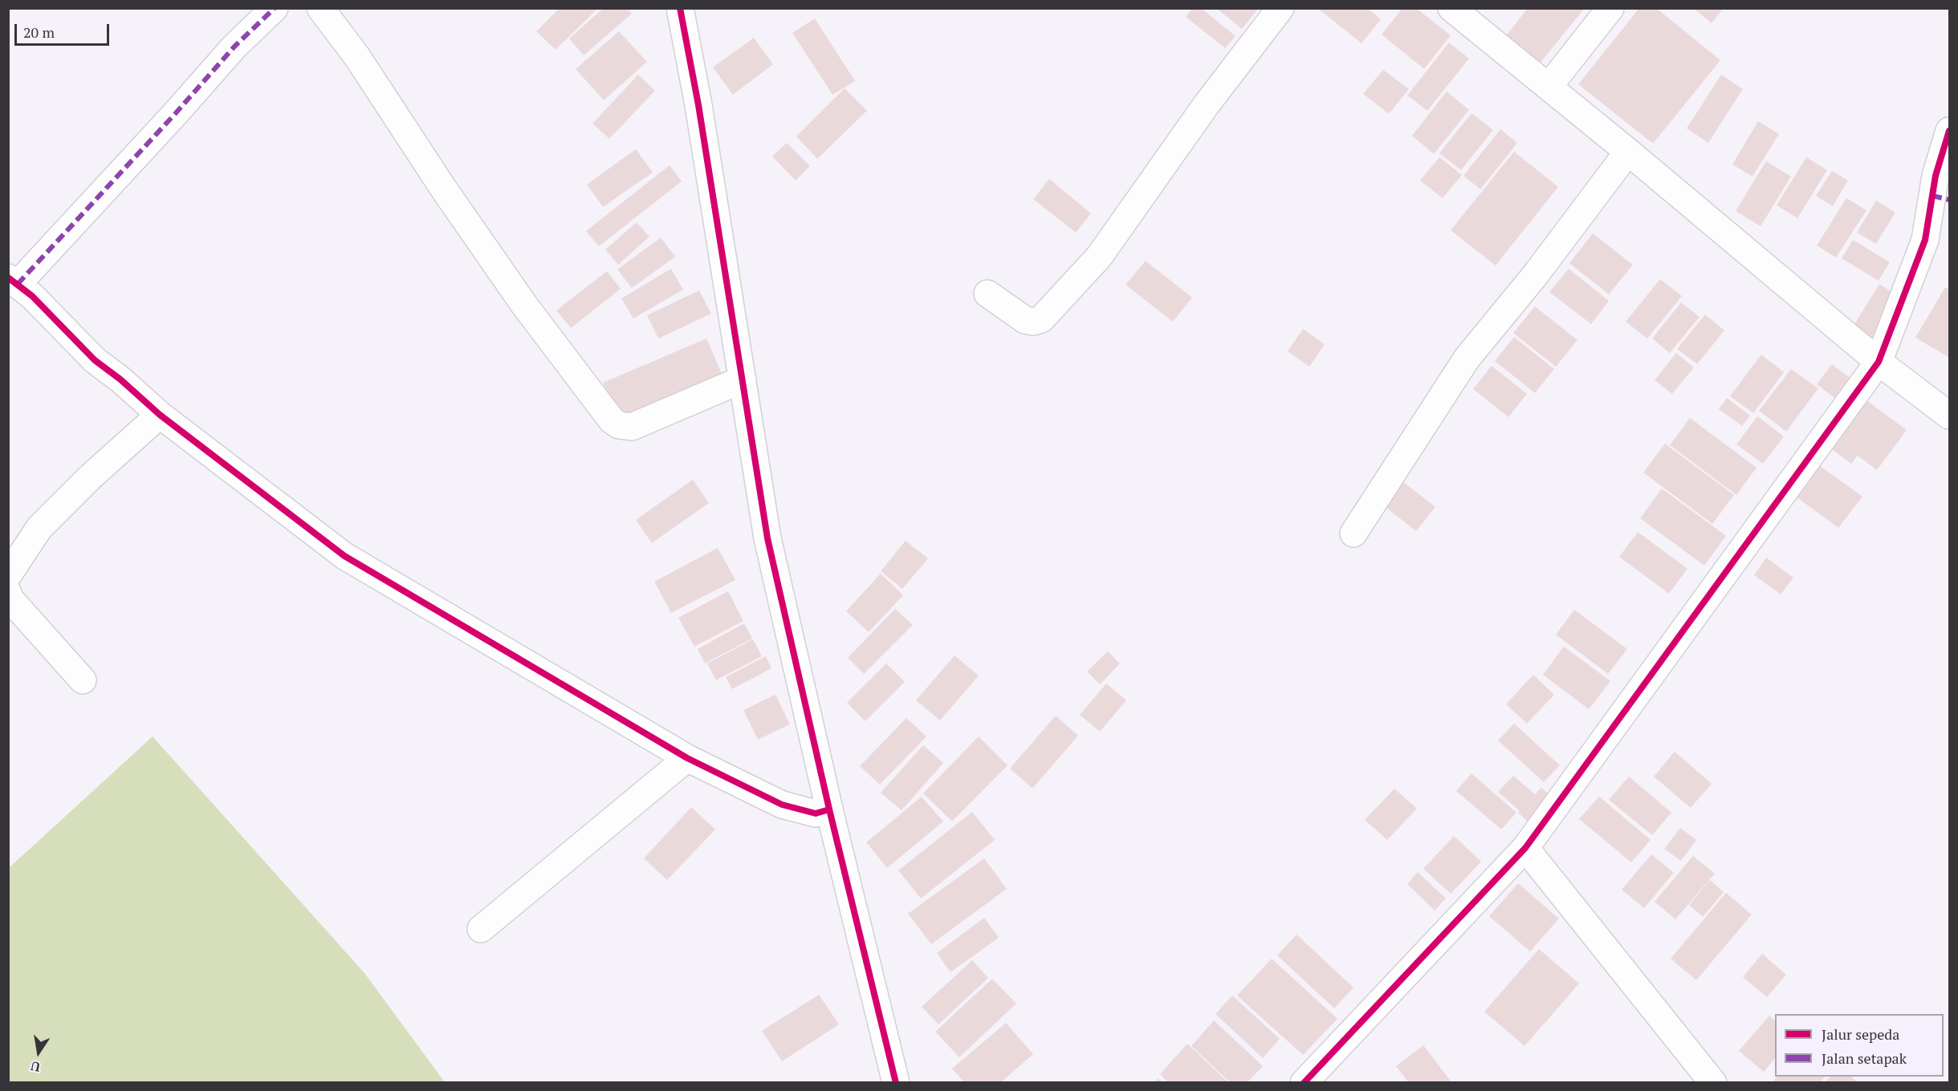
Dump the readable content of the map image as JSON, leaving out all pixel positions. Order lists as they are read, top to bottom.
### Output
{
  "legend": ["Jalur sepeda", "Jalan setapak"],
  "scale_bar": "20 m",
  "north": "bottom"
}
